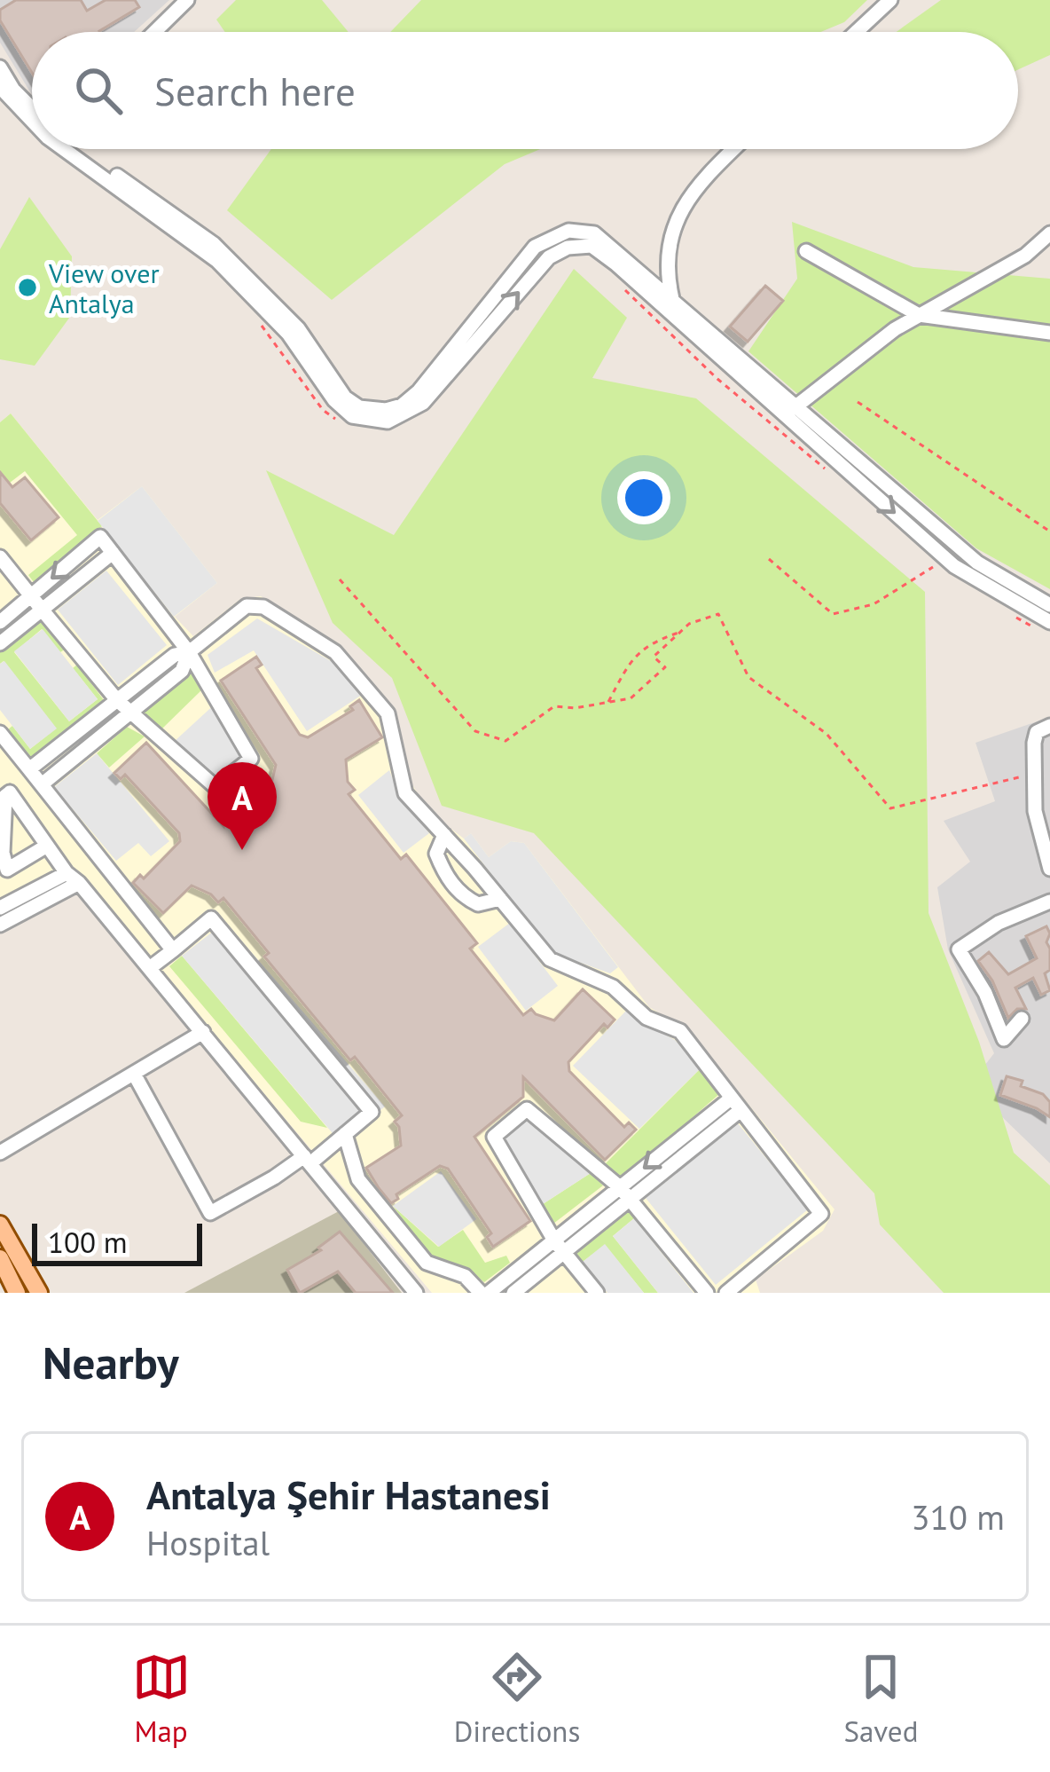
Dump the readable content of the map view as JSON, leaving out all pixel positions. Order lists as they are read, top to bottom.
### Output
{
  "places": ["View over Antalya"],
  "scale_bar": "100 m",
  "page": {
    "search": "Search here",
    "pins": "A",
    "scale": "100 m",
    "heading": "Nearby",
    "list": [
      {
        "mark": "A",
        "name": "Antalya Şehir Hastanesi",
        "note": "Hospital",
        "value": "310 m"
      }
    ],
    "nav": ["Map", "Directions", "Saved"]
  }
}
